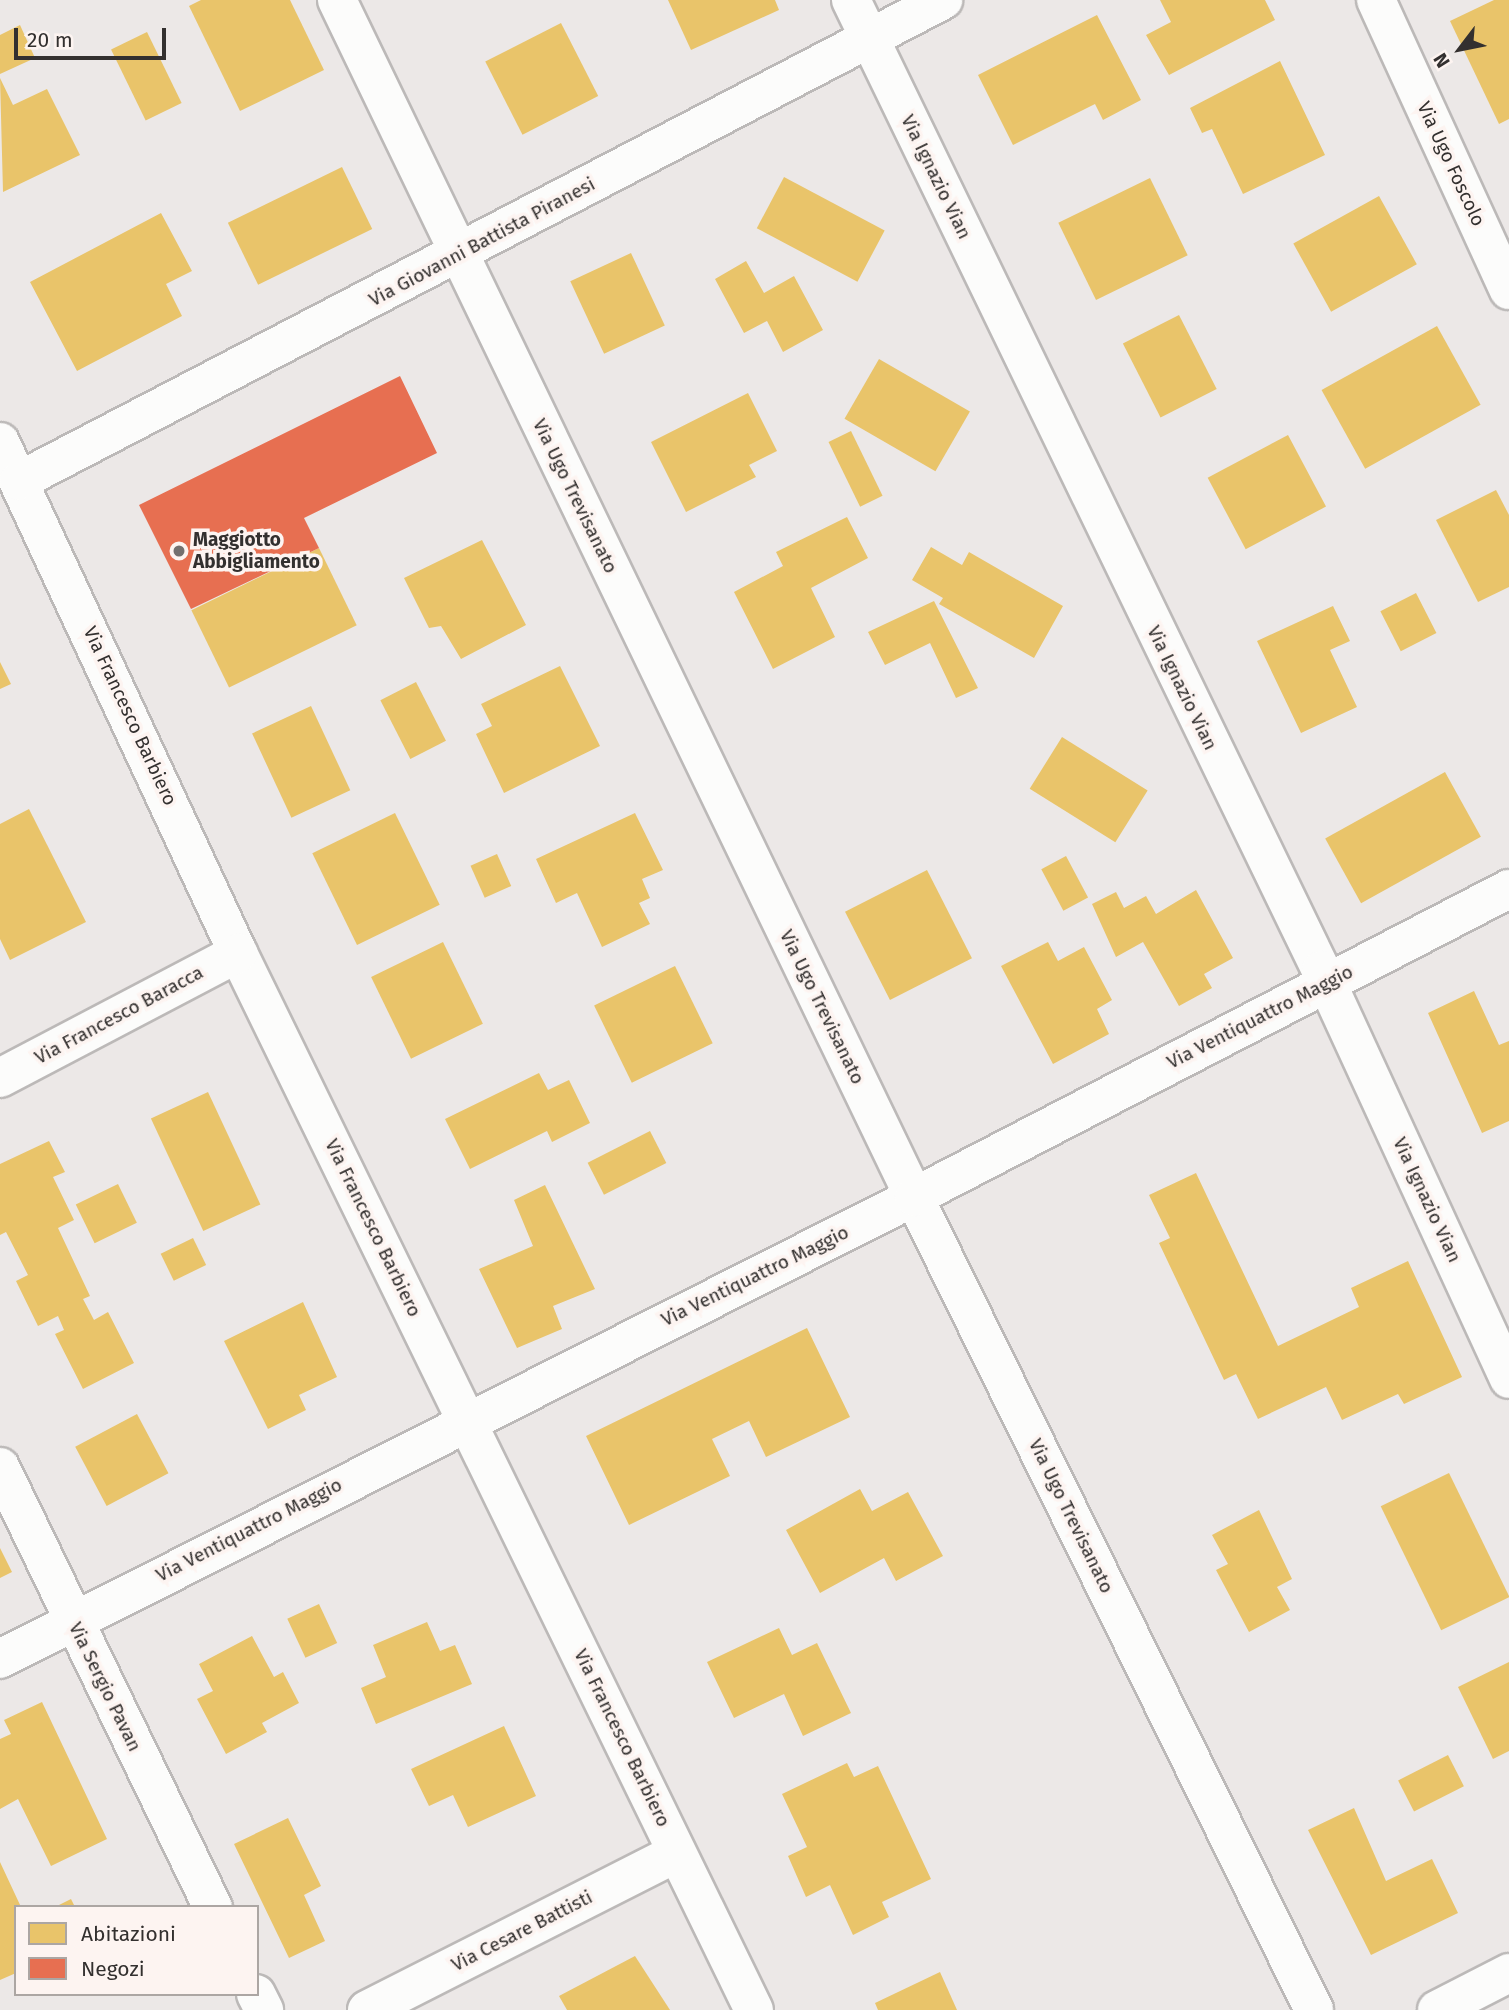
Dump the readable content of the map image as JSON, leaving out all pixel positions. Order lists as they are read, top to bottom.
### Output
{
  "streets": {
    "street": [
      "Via Ugo Foscolo",
      "Via Ignazio Vian",
      "Via Giovanni Battista Piranesi",
      "Via Ugo Trevisanato",
      "Via Francesco Barbiero",
      "Via Francesco Baracca",
      "Via Ventiquattro Maggio",
      "Via Sergio Pavan",
      "Via Cesare Battisti"
    ]
  },
  "crossings": [
    ["Via Ignazio Vian", "Via Giovanni Battista Piranesi"],
    ["Via Ignazio Vian", "Via Ventiquattro Maggio"],
    ["Via Giovanni Battista Piranesi", "Via Ugo Trevisanato"],
    ["Via Giovanni Battista Piranesi", "Via Francesco Barbiero"],
    ["Via Ugo Trevisanato", "Via Ventiquattro Maggio"],
    ["Via Francesco Barbiero", "Via Francesco Baracca"],
    ["Via Francesco Barbiero", "Via Ventiquattro Maggio"],
    ["Via Francesco Barbiero", "Via Cesare Battisti"],
    ["Via Ventiquattro Maggio", "Via Sergio Pavan"]
  ],
  "places": ["Maggiotto Abbigliamento"],
  "legend": ["Abitazioni", "Negozi"],
  "scale_bar": "20 m",
  "north": "bottom left"
}
